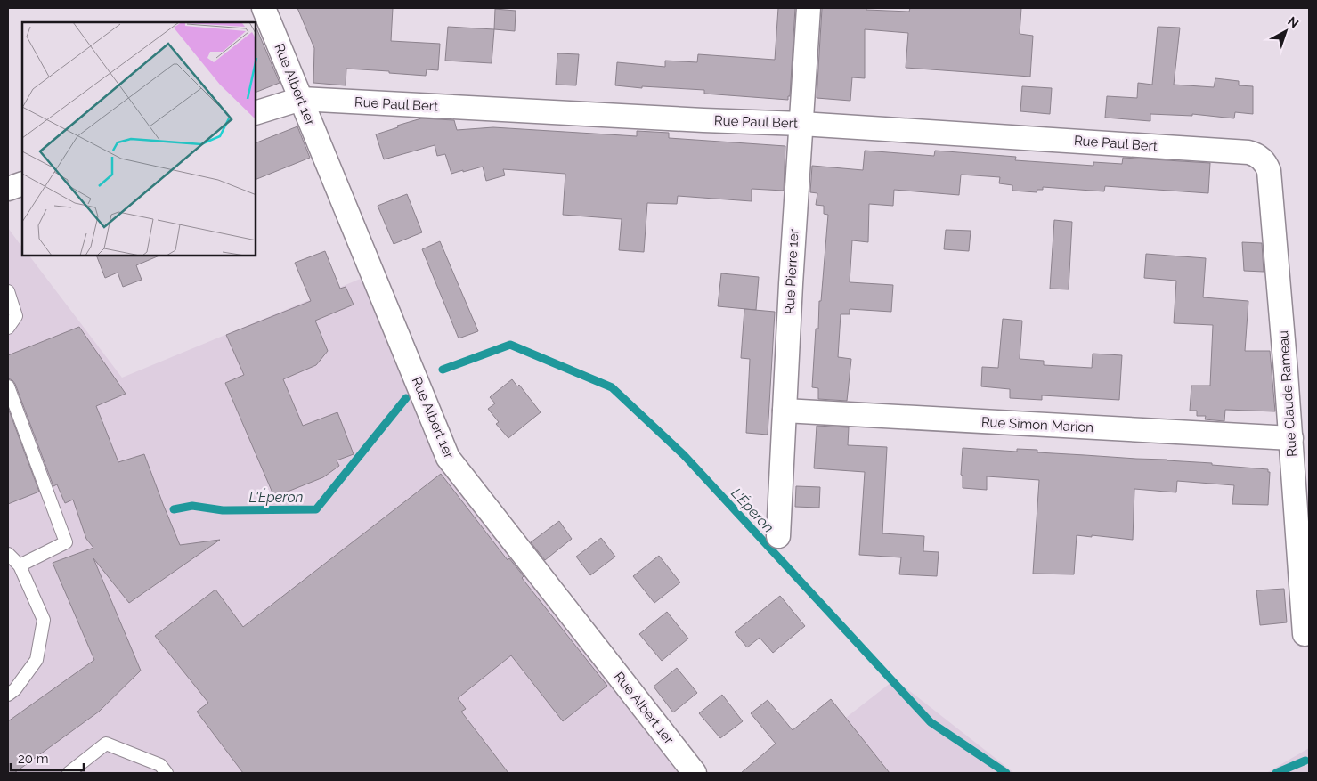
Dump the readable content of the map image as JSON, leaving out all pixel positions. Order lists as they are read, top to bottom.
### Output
{
  "streets": {
    "street": [
      "Rue Albert 1er",
      "Rue Paul Bert",
      "Rue Pierre 1er",
      "Rue Claude Rameau",
      "Rue Simon Marion"
    ]
  },
  "crossings": [
    ["Rue Albert 1er", "Rue Paul Bert"],
    ["Rue Paul Bert", "Rue Pierre 1er"],
    ["Rue Paul Bert", "Rue Claude Rameau"],
    ["Rue Pierre 1er", "Rue Simon Marion"],
    ["Rue Claude Rameau", "Rue Simon Marion"]
  ],
  "water": ["L'Éperon"],
  "scale_bar": "20 m",
  "north": "top right"
}
